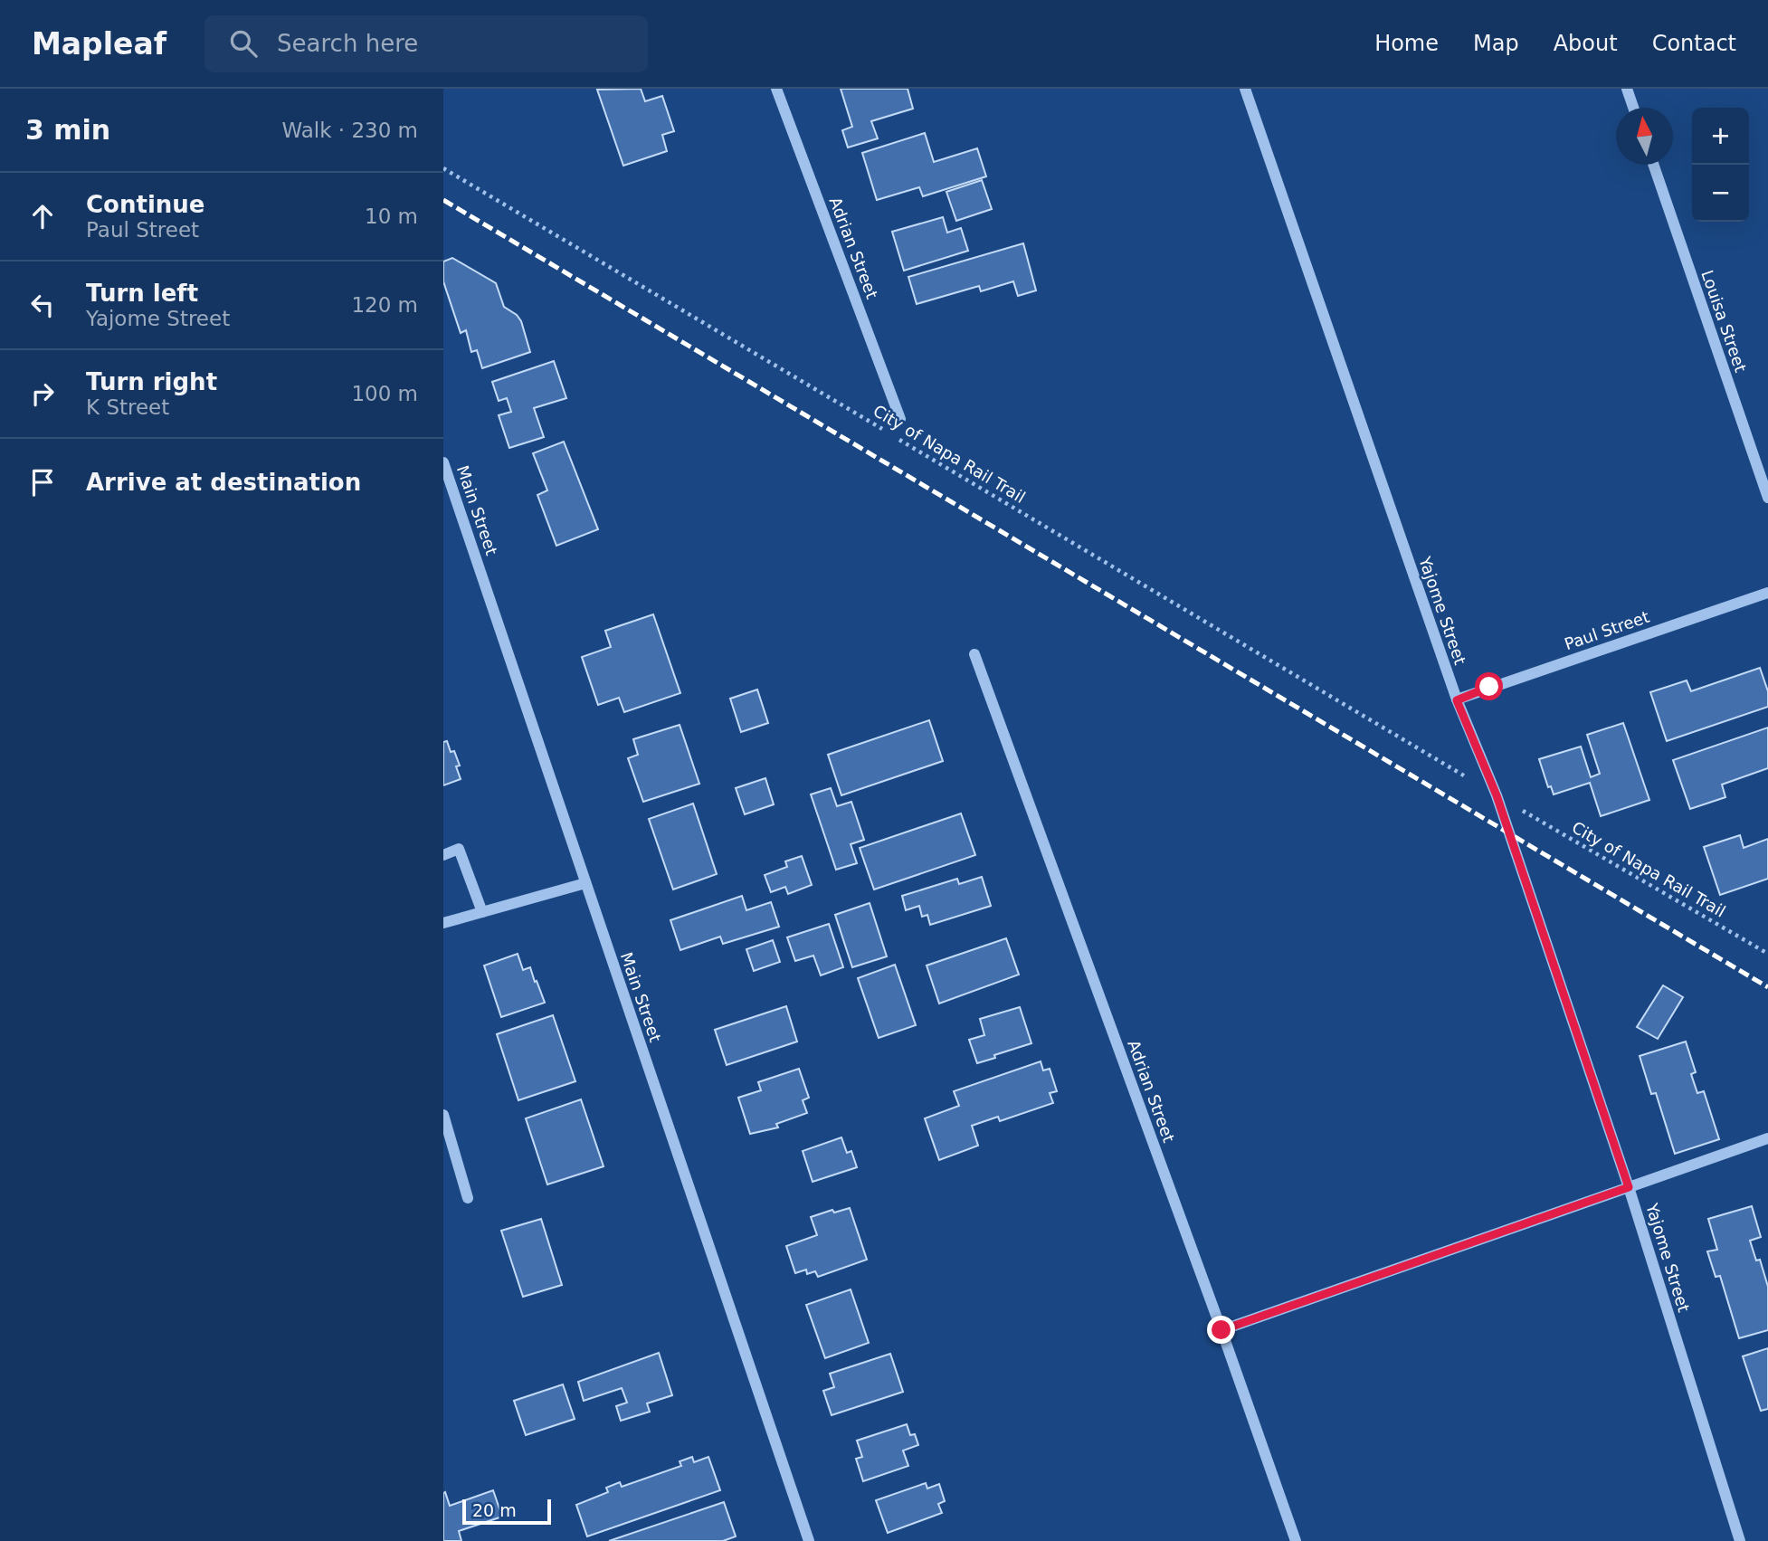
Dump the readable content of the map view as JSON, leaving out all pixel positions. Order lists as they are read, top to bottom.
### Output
{
  "streets": {
    "street": [
      "Adrian Street",
      "Louisa Street",
      "Main Street",
      "Yajome Street",
      "Paul Street"
    ],
    "path": ["City of Napa Rail Trail"]
  },
  "crossings": [
    ["Yajome Street", "Paul Street"]
  ],
  "scale_bar": "20 m",
  "north": "top",
  "page": {
    "header": "Mapleaf",
    "search": "Search here",
    "nav": [
      "Home",
      "Map",
      "About",
      "Contact"
    ],
    "heading": ["3 min", "Walk · 230 m"],
    "map_buttons": ["+", "−"],
    "list": [
      ["Continue", "Paul Street", "10 m"],
      ["Turn left", "Yajome Street", "120 m"],
      ["Turn right", "K Street", "100 m"],
      "Arrive at destination"
    ],
    "scale": "20 m"
  }
}
